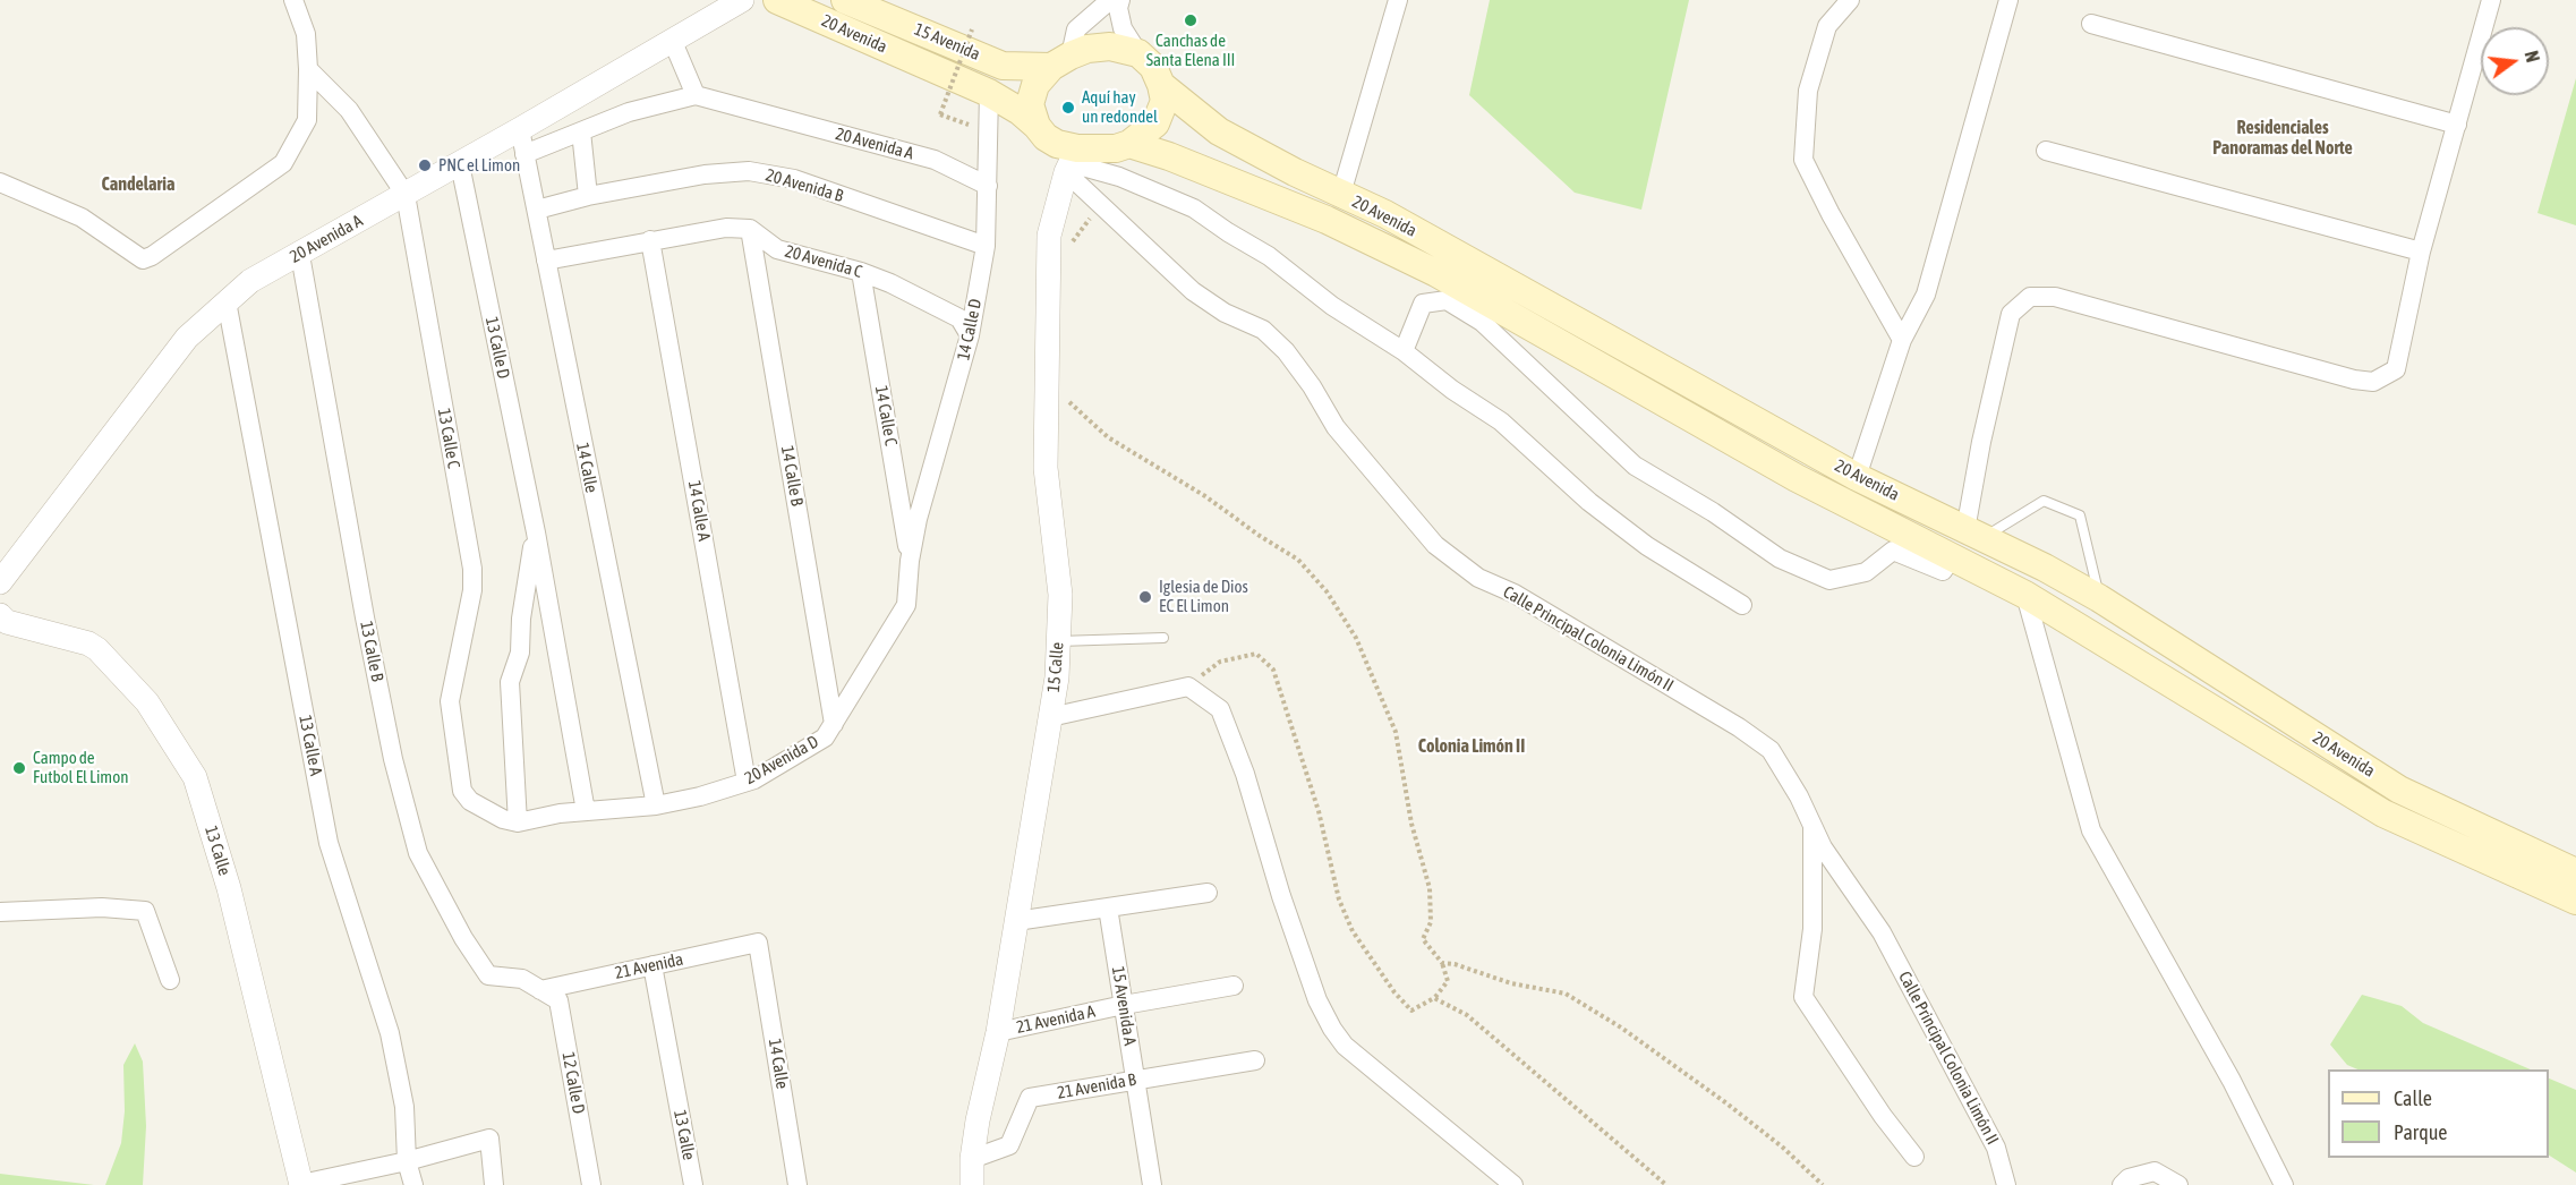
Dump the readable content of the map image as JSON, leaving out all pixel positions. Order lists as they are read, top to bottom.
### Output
{
  "streets": {
    "main road": ["20 Avenida", "15 Avenida"],
    "street": [
      "20 Avenida A",
      "20 Avenida B",
      "20 Avenida C",
      "14 Calle D",
      "13 Calle D",
      "14 Calle C",
      "13 Calle C",
      "14 Calle",
      "14 Calle B",
      "14 Calle A",
      "Calle Principal Colonia Limón II",
      "13 Calle B",
      "15 Calle",
      "13 Calle A",
      "20 Avenida D",
      "13 Calle",
      "21 Avenida",
      "15 Avenida A",
      "21 Avenida A",
      "12 Calle D",
      "21 Avenida B"
    ]
  },
  "crossings": [
    ["20 Avenida", "15 Avenida"],
    ["20 Avenida", "14 Calle D"],
    ["20 Avenida", "Calle Principal Colonia Limón II"],
    ["20 Avenida", "15 Calle"],
    ["15 Avenida", "Calle Principal Colonia Limón II"],
    ["15 Avenida", "15 Calle"],
    ["20 Avenida A", "14 Calle D"],
    ["20 Avenida A", "13 Calle D"],
    ["20 Avenida A", "13 Calle C"],
    ["20 Avenida A", "14 Calle"],
    ["20 Avenida A", "13 Calle B"],
    ["20 Avenida A", "13 Calle A"],
    ["20 Avenida B", "14 Calle D"],
    ["20 Avenida B", "14 Calle"],
    ["20 Avenida C", "14 Calle D"],
    ["20 Avenida C", "14 Calle C"],
    ["20 Avenida C", "14 Calle B"],
    ["14 Calle D", "14 Calle C"],
    ["14 Calle D", "20 Avenida D"],
    ["13 Calle D", "13 Calle C"],
    ["13 Calle D", "20 Avenida D"],
    ["14 Calle C", "20 Avenida D"],
    ["13 Calle C", "20 Avenida D"],
    ["14 Calle", "20 Avenida D"],
    ["14 Calle", "21 Avenida"],
    ["14 Calle B", "20 Avenida D"],
    ["14 Calle A", "20 Avenida D"],
    ["Calle Principal Colonia Limón II", "15 Calle"],
    ["13 Calle B", "21 Avenida"],
    ["13 Calle B", "12 Calle D"],
    ["15 Calle", "21 Avenida A"],
    ["15 Calle", "21 Avenida B"],
    ["13 Calle", "21 Avenida"],
    ["21 Avenida", "12 Calle D"],
    ["15 Avenida A", "21 Avenida A"],
    ["15 Avenida A", "21 Avenida B"]
  ],
  "districts": ["Residenciales Panoramas del Norte", "Candelaria", "Colonia Limón II"],
  "places": [
    "Canchas de Santa Elena III",
    "Aquí hay un redondel",
    "PNC el Limon",
    "Iglesia de Dios EC El Limon",
    "Campo de Futbol El Limon"
  ],
  "legend": ["Calle", "Parque"],
  "north": "right"
}
